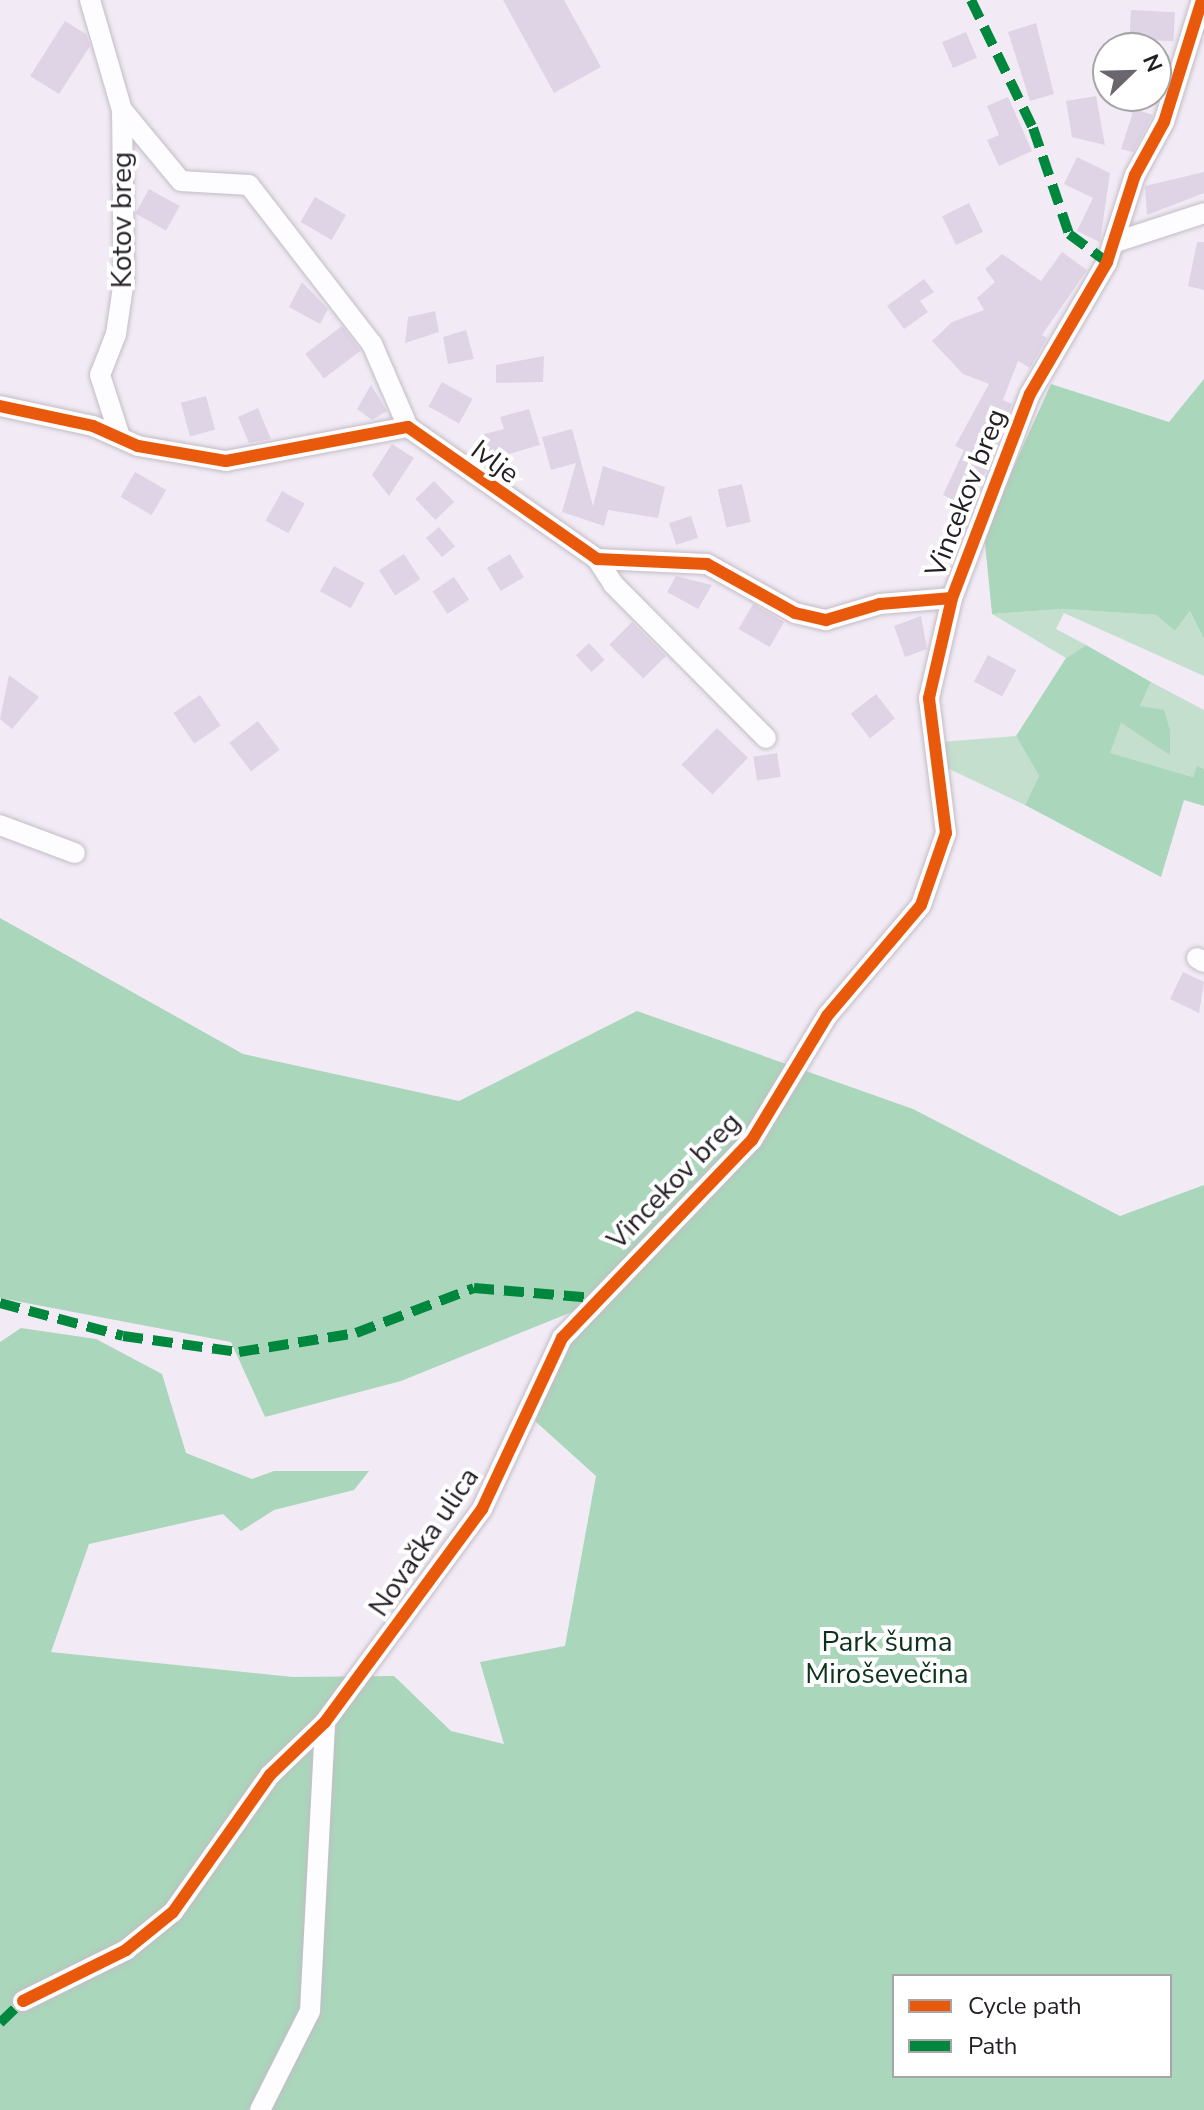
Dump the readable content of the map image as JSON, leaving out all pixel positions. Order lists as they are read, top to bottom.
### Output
{
  "streets": {
    "street": [
      "Kotov breg",
      "Ivlje",
      "Vincekov breg",
      "Novačka ulica"
    ]
  },
  "crossings": [
    ["Vincekov breg", "Novačka ulica"]
  ],
  "parks": ["Park šuma Miroševečina"],
  "legend": ["Cycle path", "Path"],
  "north": "top right"
}
